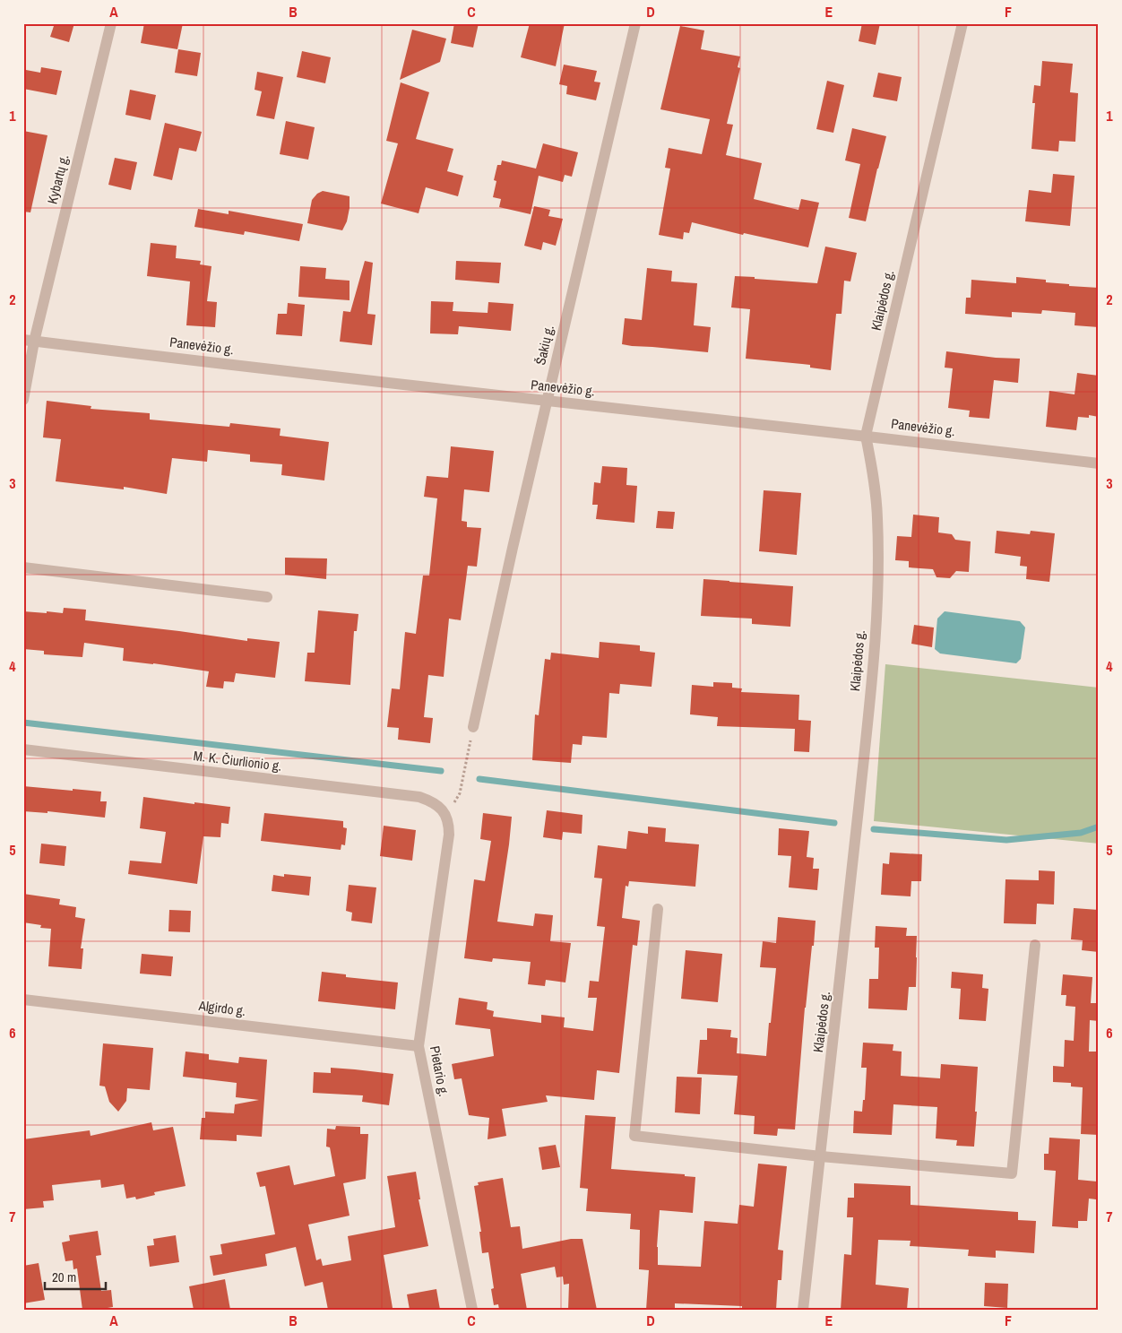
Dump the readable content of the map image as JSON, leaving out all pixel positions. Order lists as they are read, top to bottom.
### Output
{
  "streets": {
    "street": [
      "Kybartų g.",
      "Klaipėdos g.",
      "Šakių g.",
      "Panevėžio g.",
      "M. K. Čiurlionio g.",
      "Algirdo g.",
      "Pietario g."
    ]
  },
  "crossings": [
    ["Kybartų g.", "Panevėžio g."],
    ["Klaipėdos g.", "Panevėžio g."],
    ["Šakių g.", "Panevėžio g."],
    ["M. K. Čiurlionio g.", "Pietario g."],
    ["Algirdo g.", "Pietario g."]
  ],
  "scale_bar": "20 m",
  "grid": {
    "columns": [
      "A",
      "B",
      "C",
      "D",
      "E",
      "F"
    ],
    "rows": [
      "1",
      "2",
      "3",
      "4",
      "5",
      "6",
      "7"
    ]
  }
}
